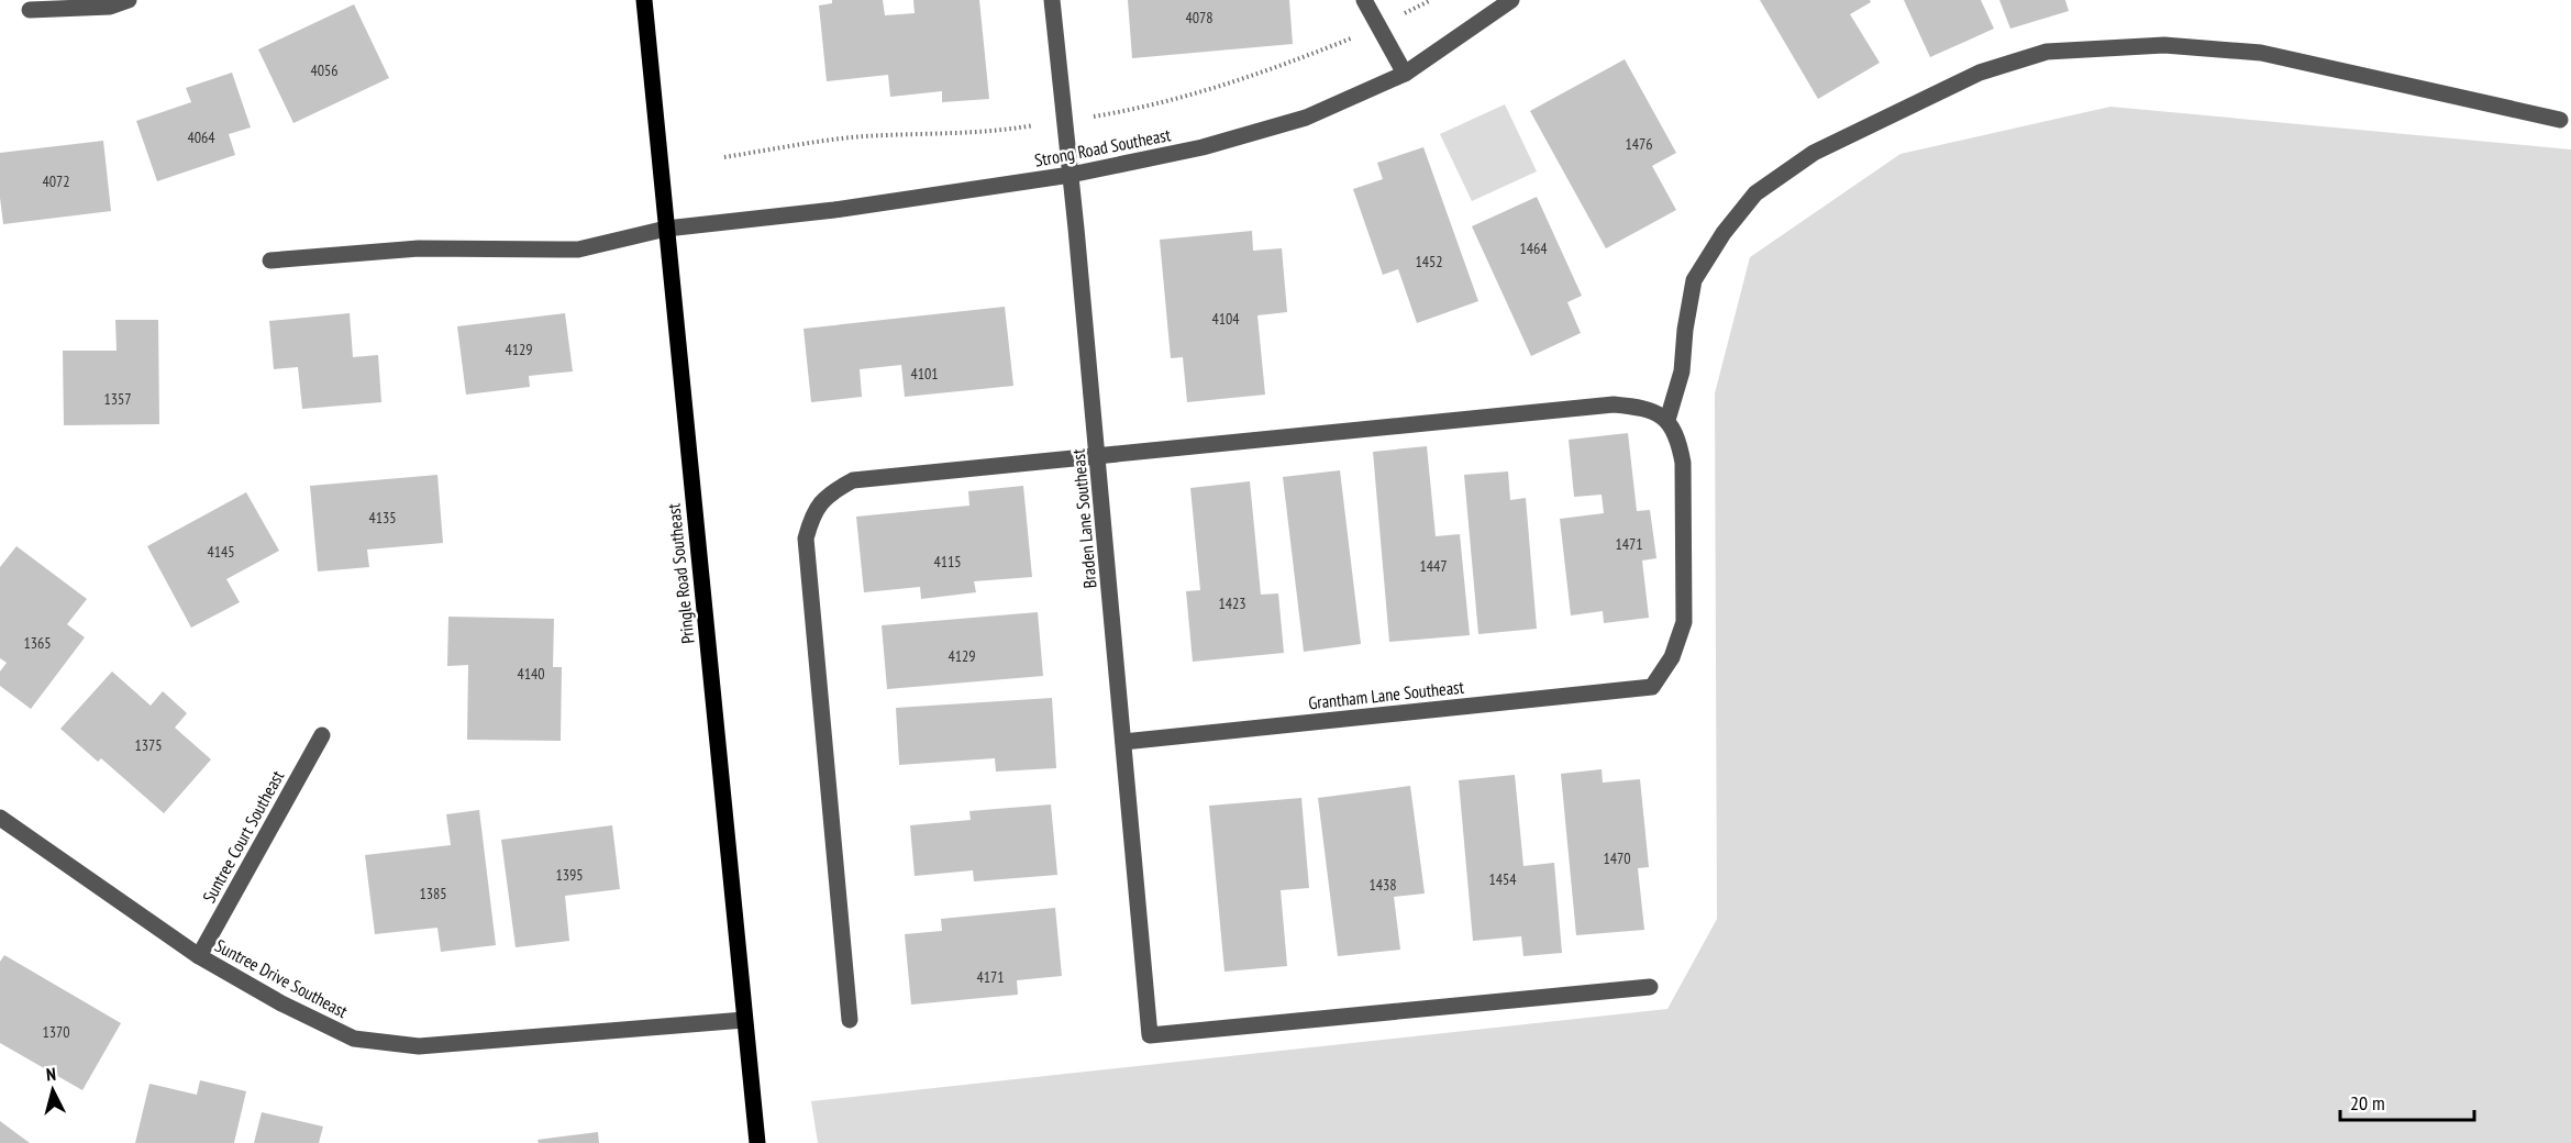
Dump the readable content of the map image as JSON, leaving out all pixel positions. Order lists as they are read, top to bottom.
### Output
{
  "streets": {
    "main road": ["Pringle Road Southeast"],
    "street": [
      "Strong Road Southeast",
      "Braden Lane Southeast",
      "Grantham Lane Southeast",
      "Suntree Court Southeast",
      "Suntree Drive Southeast"
    ]
  },
  "crossings": [
    ["Strong Road Southeast", "Braden Lane Southeast"],
    ["Strong Road Southeast", "Pringle Road Southeast"],
    ["Braden Lane Southeast", "Grantham Lane Southeast"],
    ["Pringle Road Southeast", "Suntree Drive Southeast"],
    ["Suntree Court Southeast", "Suntree Drive Southeast"]
  ],
  "house_numbers": [
    "4078",
    "4056",
    "4064",
    "1476",
    "4072",
    "1464",
    "1452",
    "4104",
    "4129",
    "4101",
    "1357",
    "4135",
    "1471",
    "4145",
    "4115",
    "1447",
    "1423",
    "1365",
    "4129",
    "4140",
    "1375",
    "1470",
    "1395",
    "1454",
    "1438",
    "1385",
    "4171",
    "1370"
  ],
  "scale_bar": "20 m",
  "north": "top"
}
